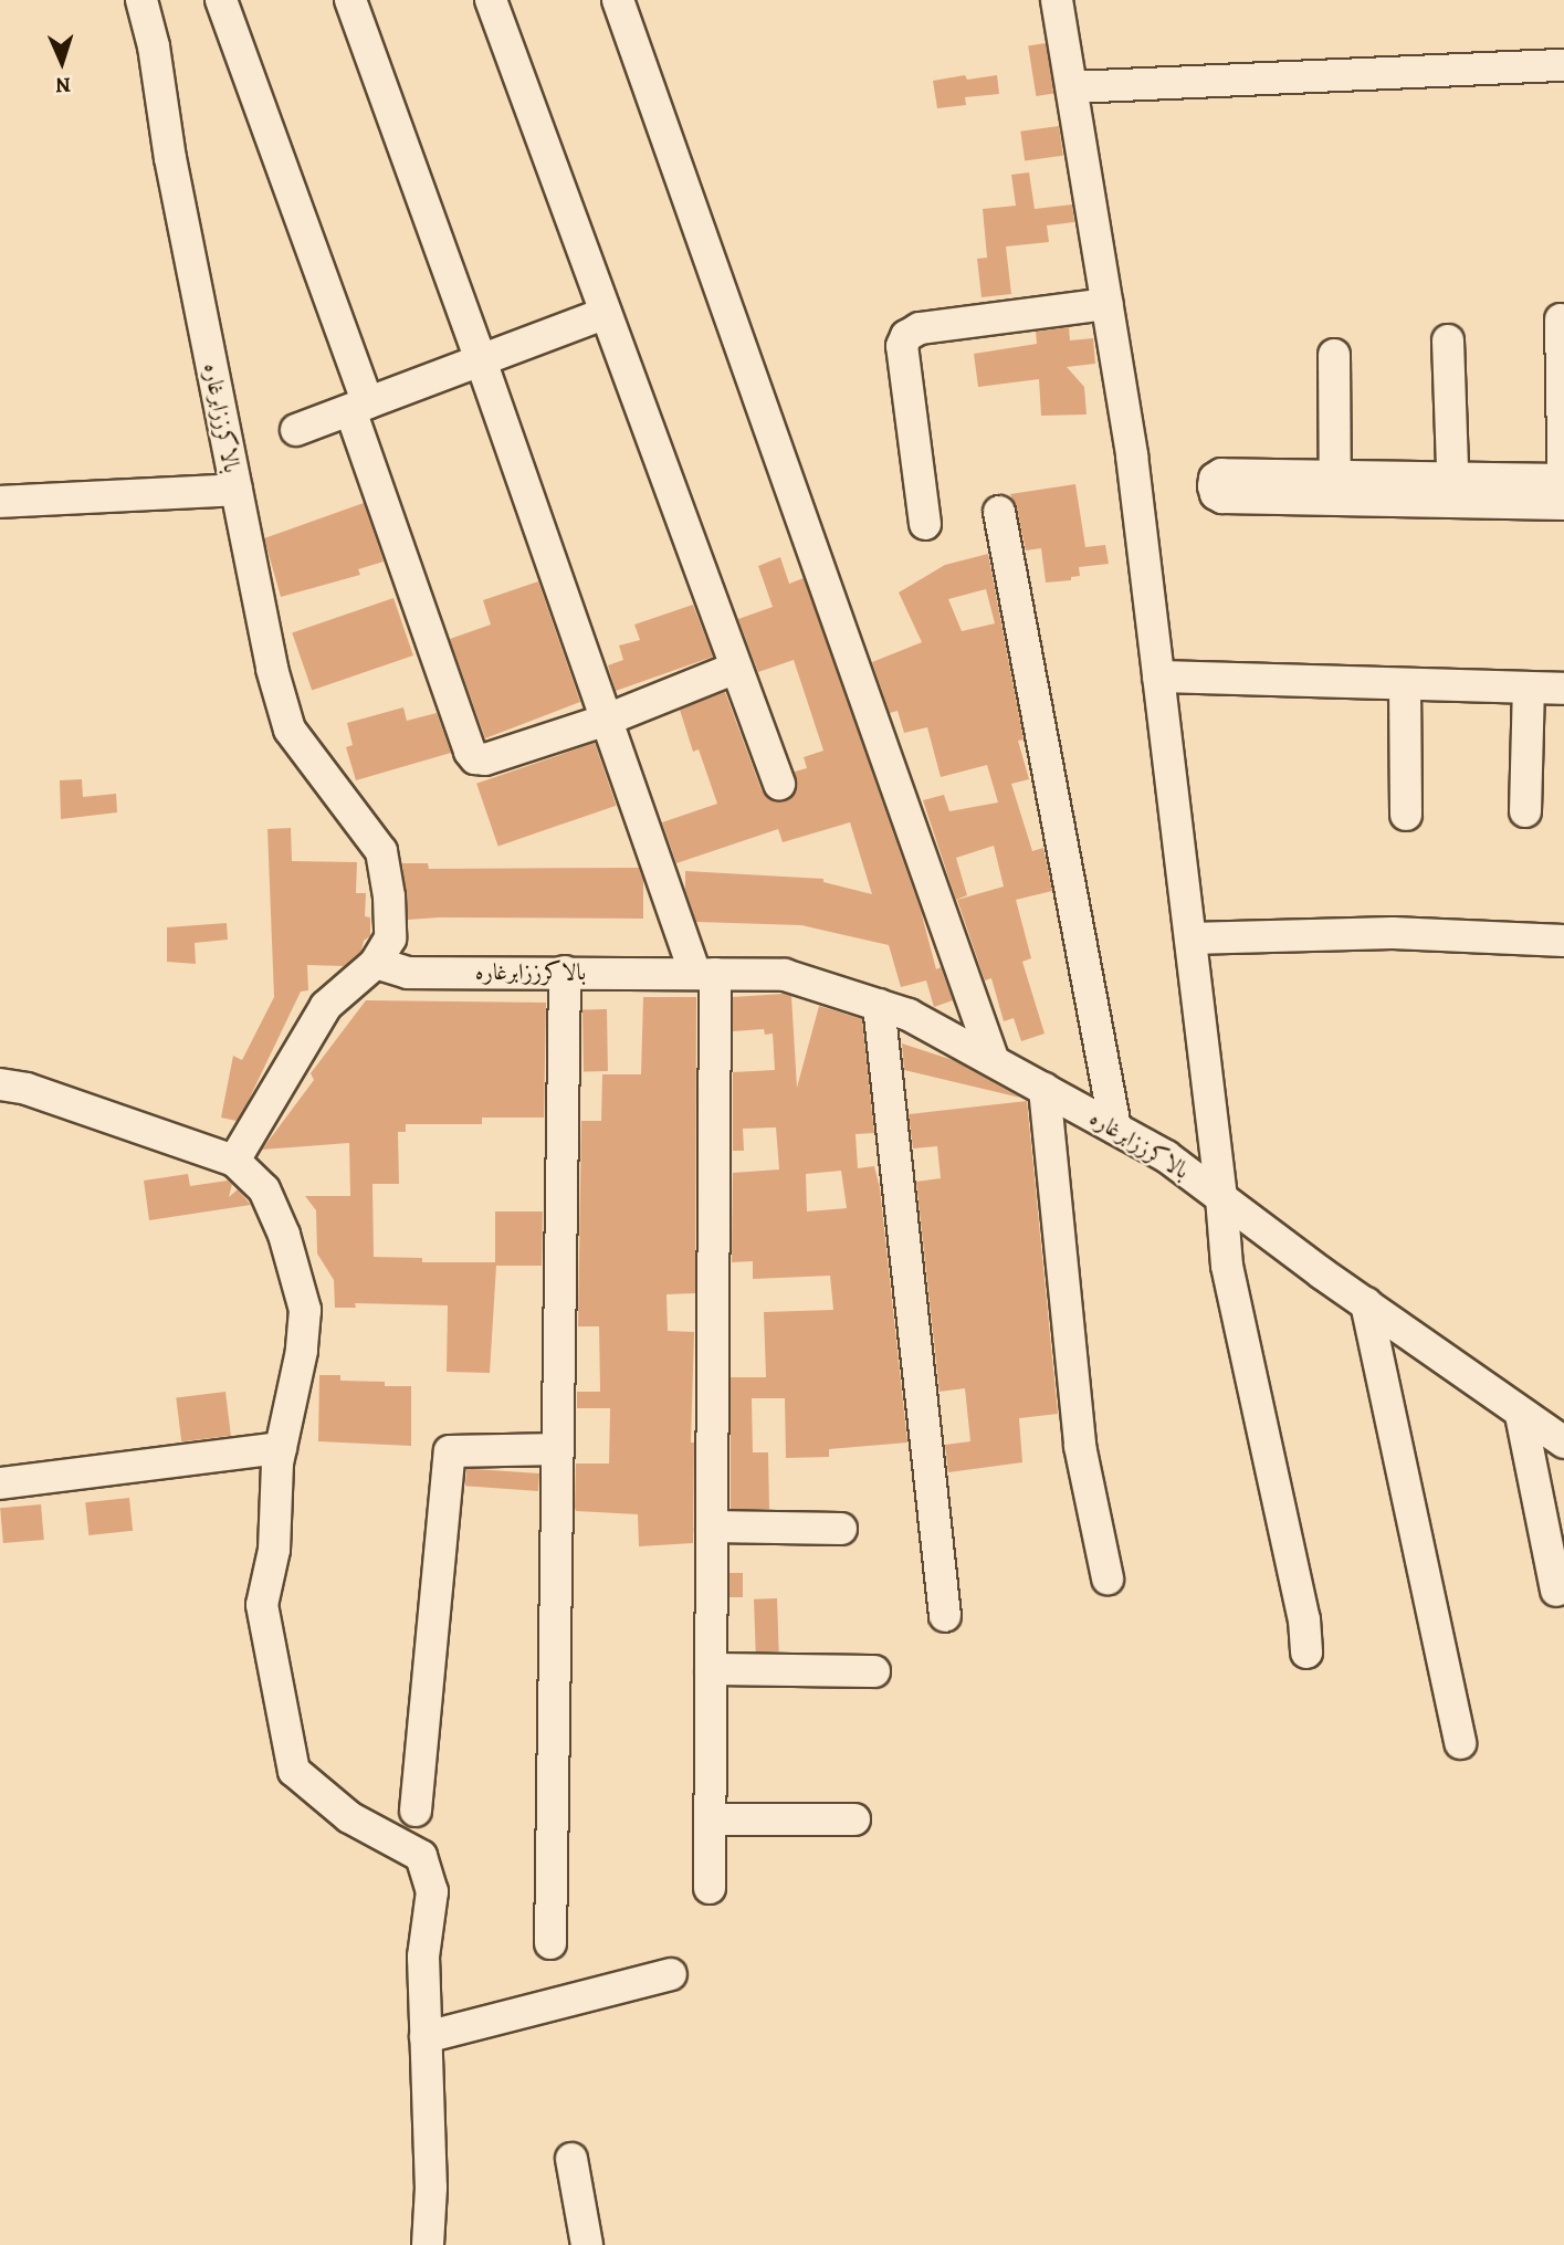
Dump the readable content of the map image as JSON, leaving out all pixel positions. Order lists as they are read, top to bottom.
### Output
{
  "streets": {
    "street": ["بالاکرززابرغاره"]
  },
  "north": "bottom"
}
